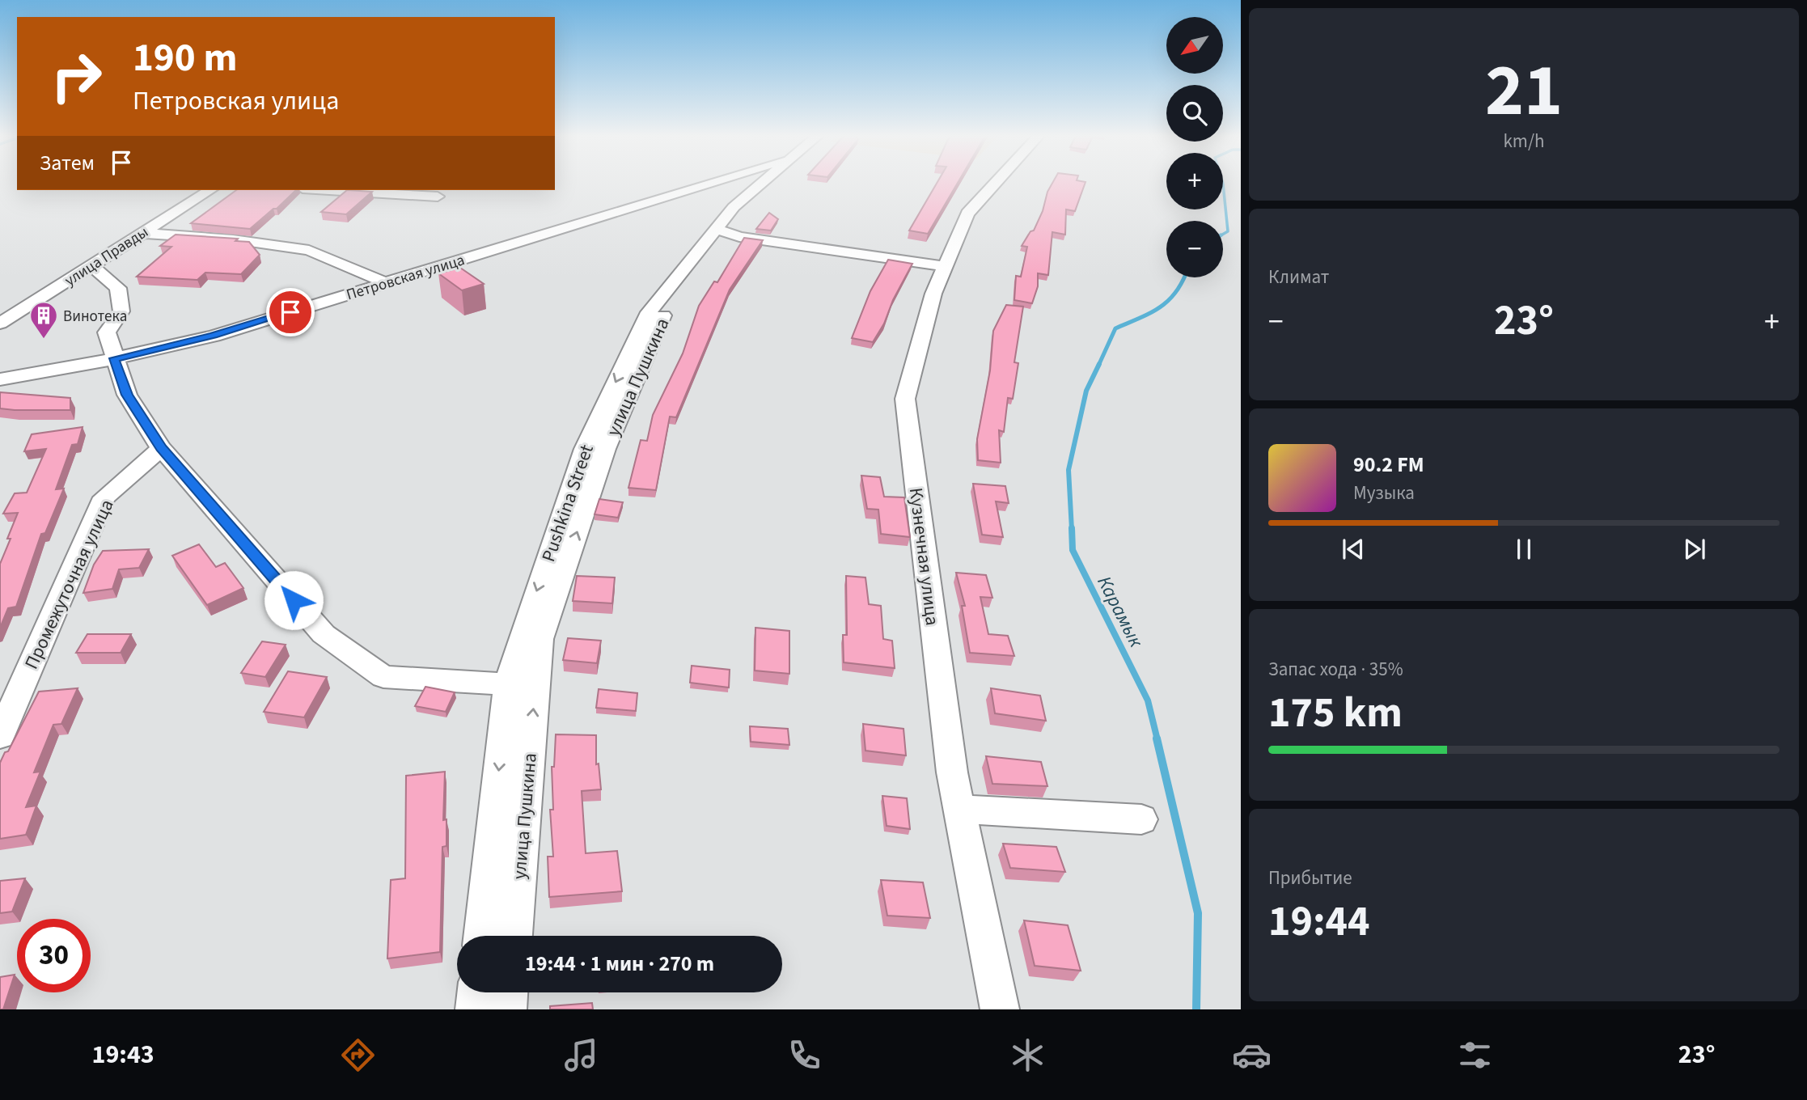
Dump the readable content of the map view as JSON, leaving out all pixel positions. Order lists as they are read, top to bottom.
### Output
{
  "streets": {
    "street": [
      "улица Правды",
      "Петровская улица",
      "улица Пушкина",
      "Pushkina Street",
      "Кузнечная улица",
      "Промежуточная улица"
    ]
  },
  "crossings": [
    ["улица Пушкина", "Pushkina Street"]
  ],
  "one_way": ["улица Пушкина", "Pushkina Street"],
  "water": ["Карамык"],
  "places": {
    "building": ["Винотека"]
  },
  "north": "bottom left",
  "page": {
    "tile": [
      ["21", "km/h"],
      "Климат",
      ["Запас хода · 35%", "175 km"],
      ["Прибытие", "19:44"]
    ],
    "map_buttons": ["+", "−"],
    "turn": ["190 m", "Петровская улица"],
    "then": "Затем",
    "heat": ["−", "23°", "+"],
    "song": ["90.2 FM", "Музыка"],
    "limit": "30",
    "trip": "19:44 · 1 мин · 270 m",
    "tabs": ["19:43", "23°"]
  }
}
